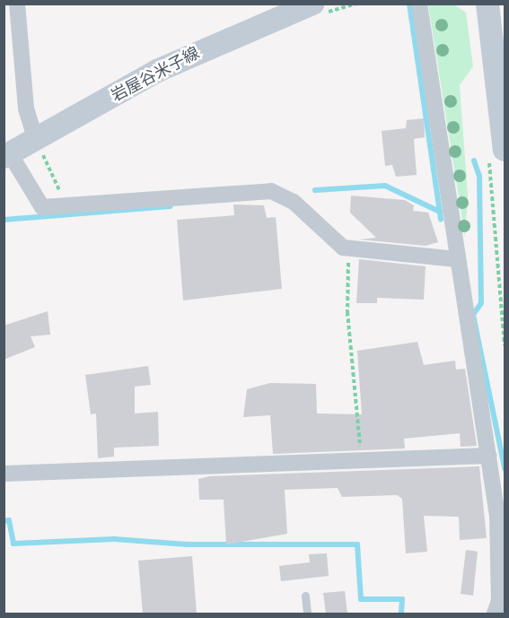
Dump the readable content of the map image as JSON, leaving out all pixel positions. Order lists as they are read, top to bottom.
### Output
{
  "streets": {
    "main road": ["岩屋谷米子線"]
  }
}
